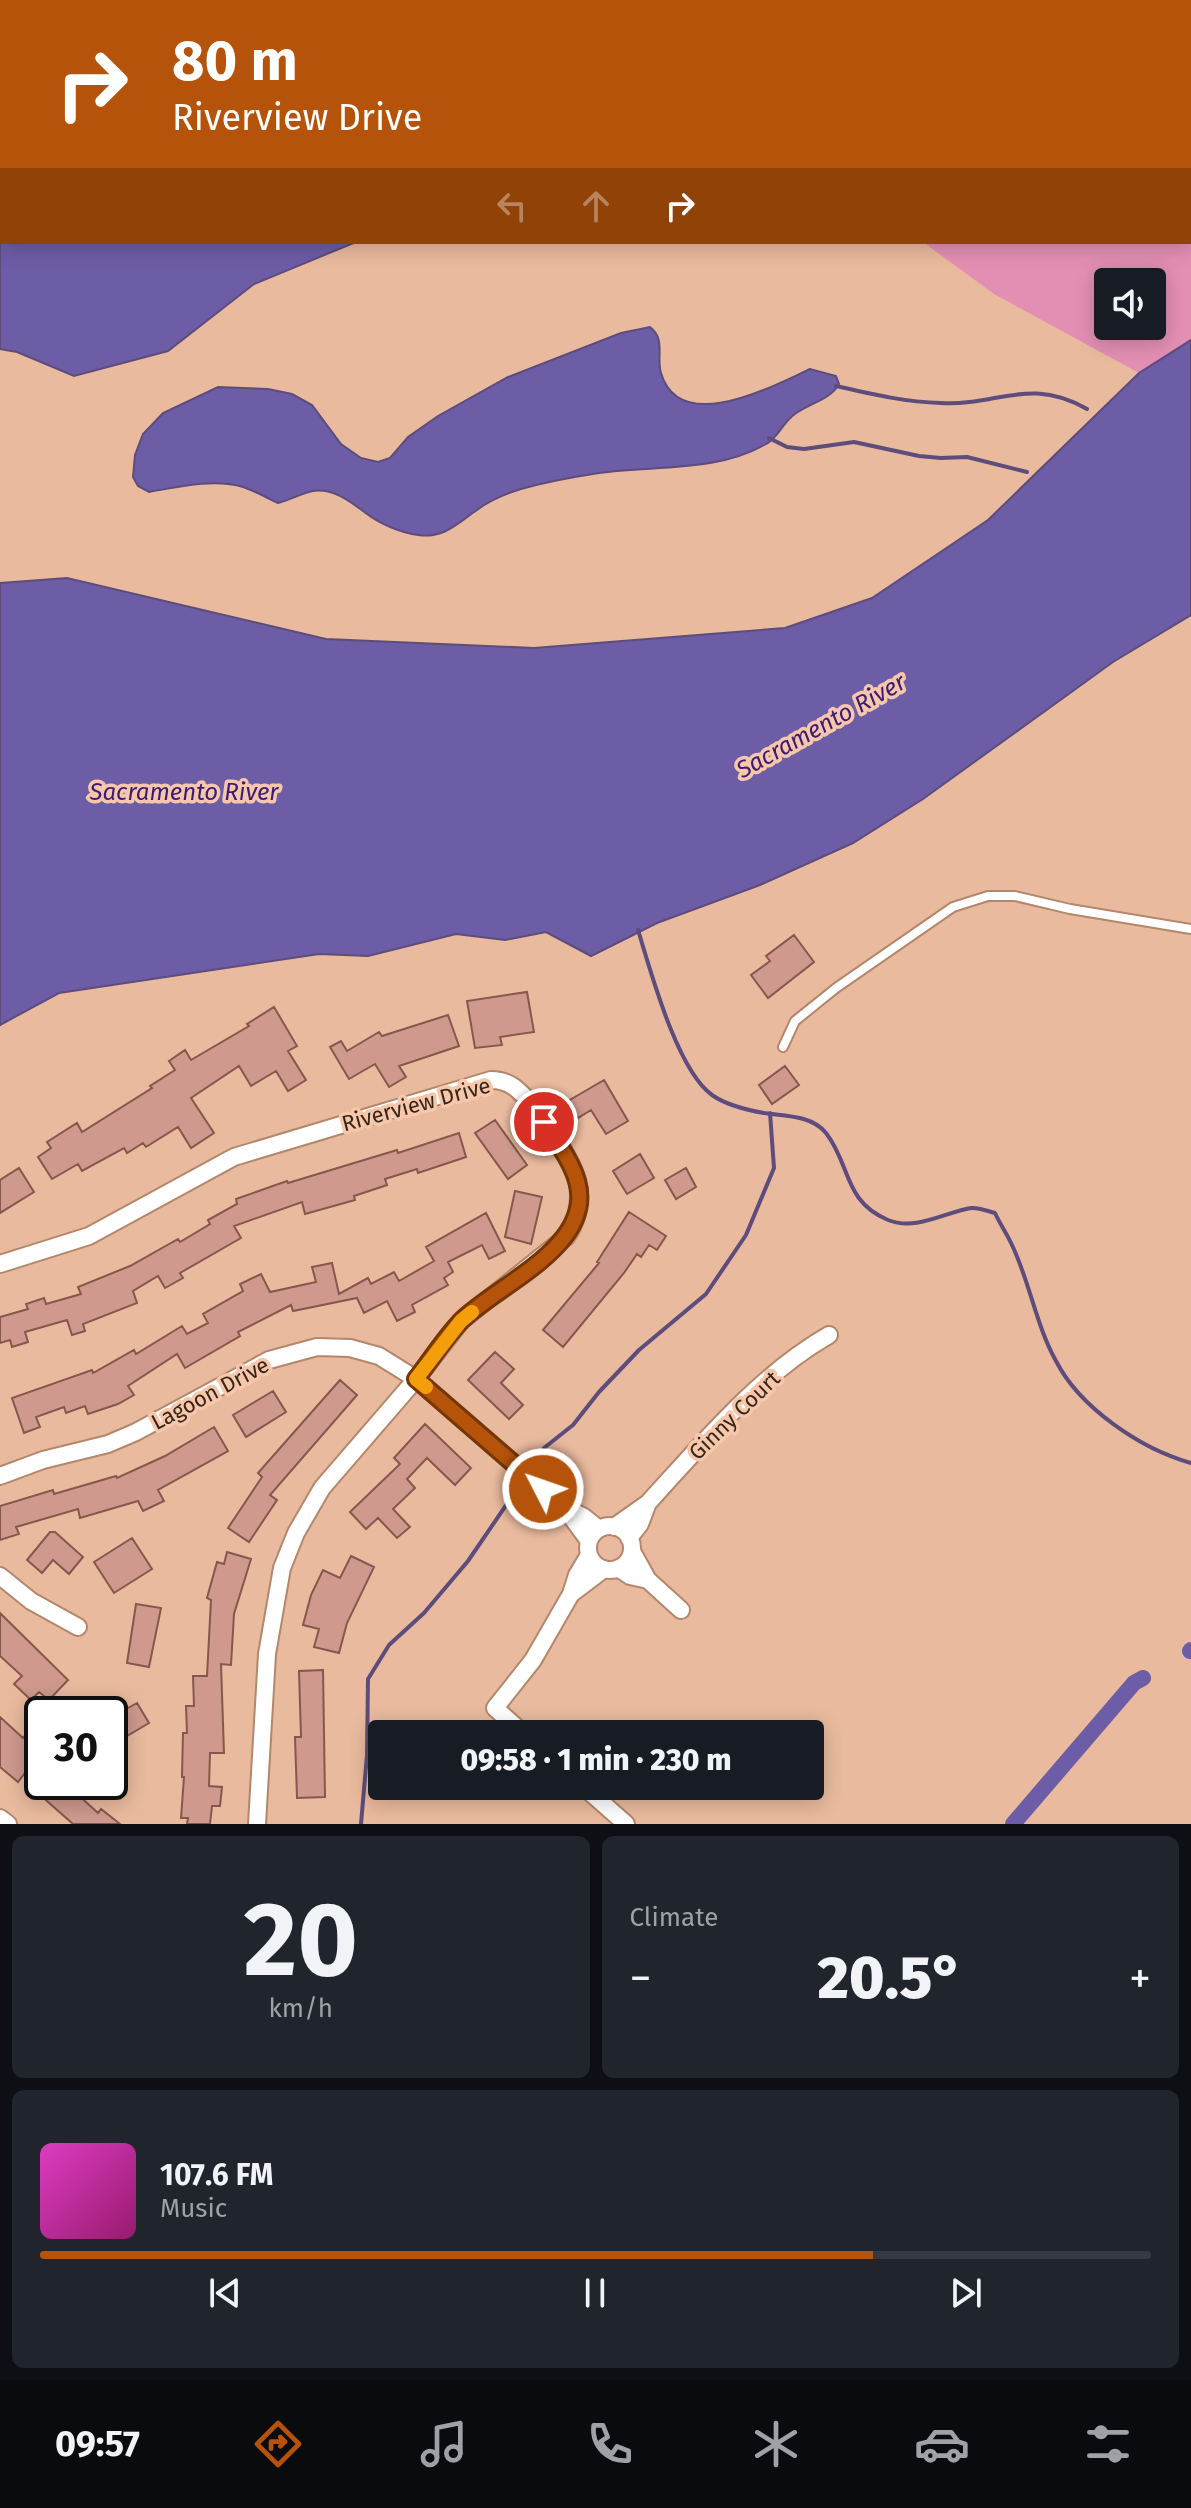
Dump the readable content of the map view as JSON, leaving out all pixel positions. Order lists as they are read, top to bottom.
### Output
{
  "streets": {
    "street": ["Riverview Drive", "Lagoon Drive", "Ginny Court"]
  },
  "crossings": [
    ["Riverview Drive", "Lagoon Drive"]
  ],
  "water": ["Sacramento River"],
  "page": {
    "turn": ["80 m", "Riverview Drive"],
    "limit": "30",
    "trip": "09:58 · 1 min · 230 m",
    "tile": [
      ["20", "km/h"],
      "Climate"
    ],
    "heat": ["−", "20.5°", "+"],
    "song": ["107.6 FM", "Music"],
    "tabs": "09:57"
  }
}
